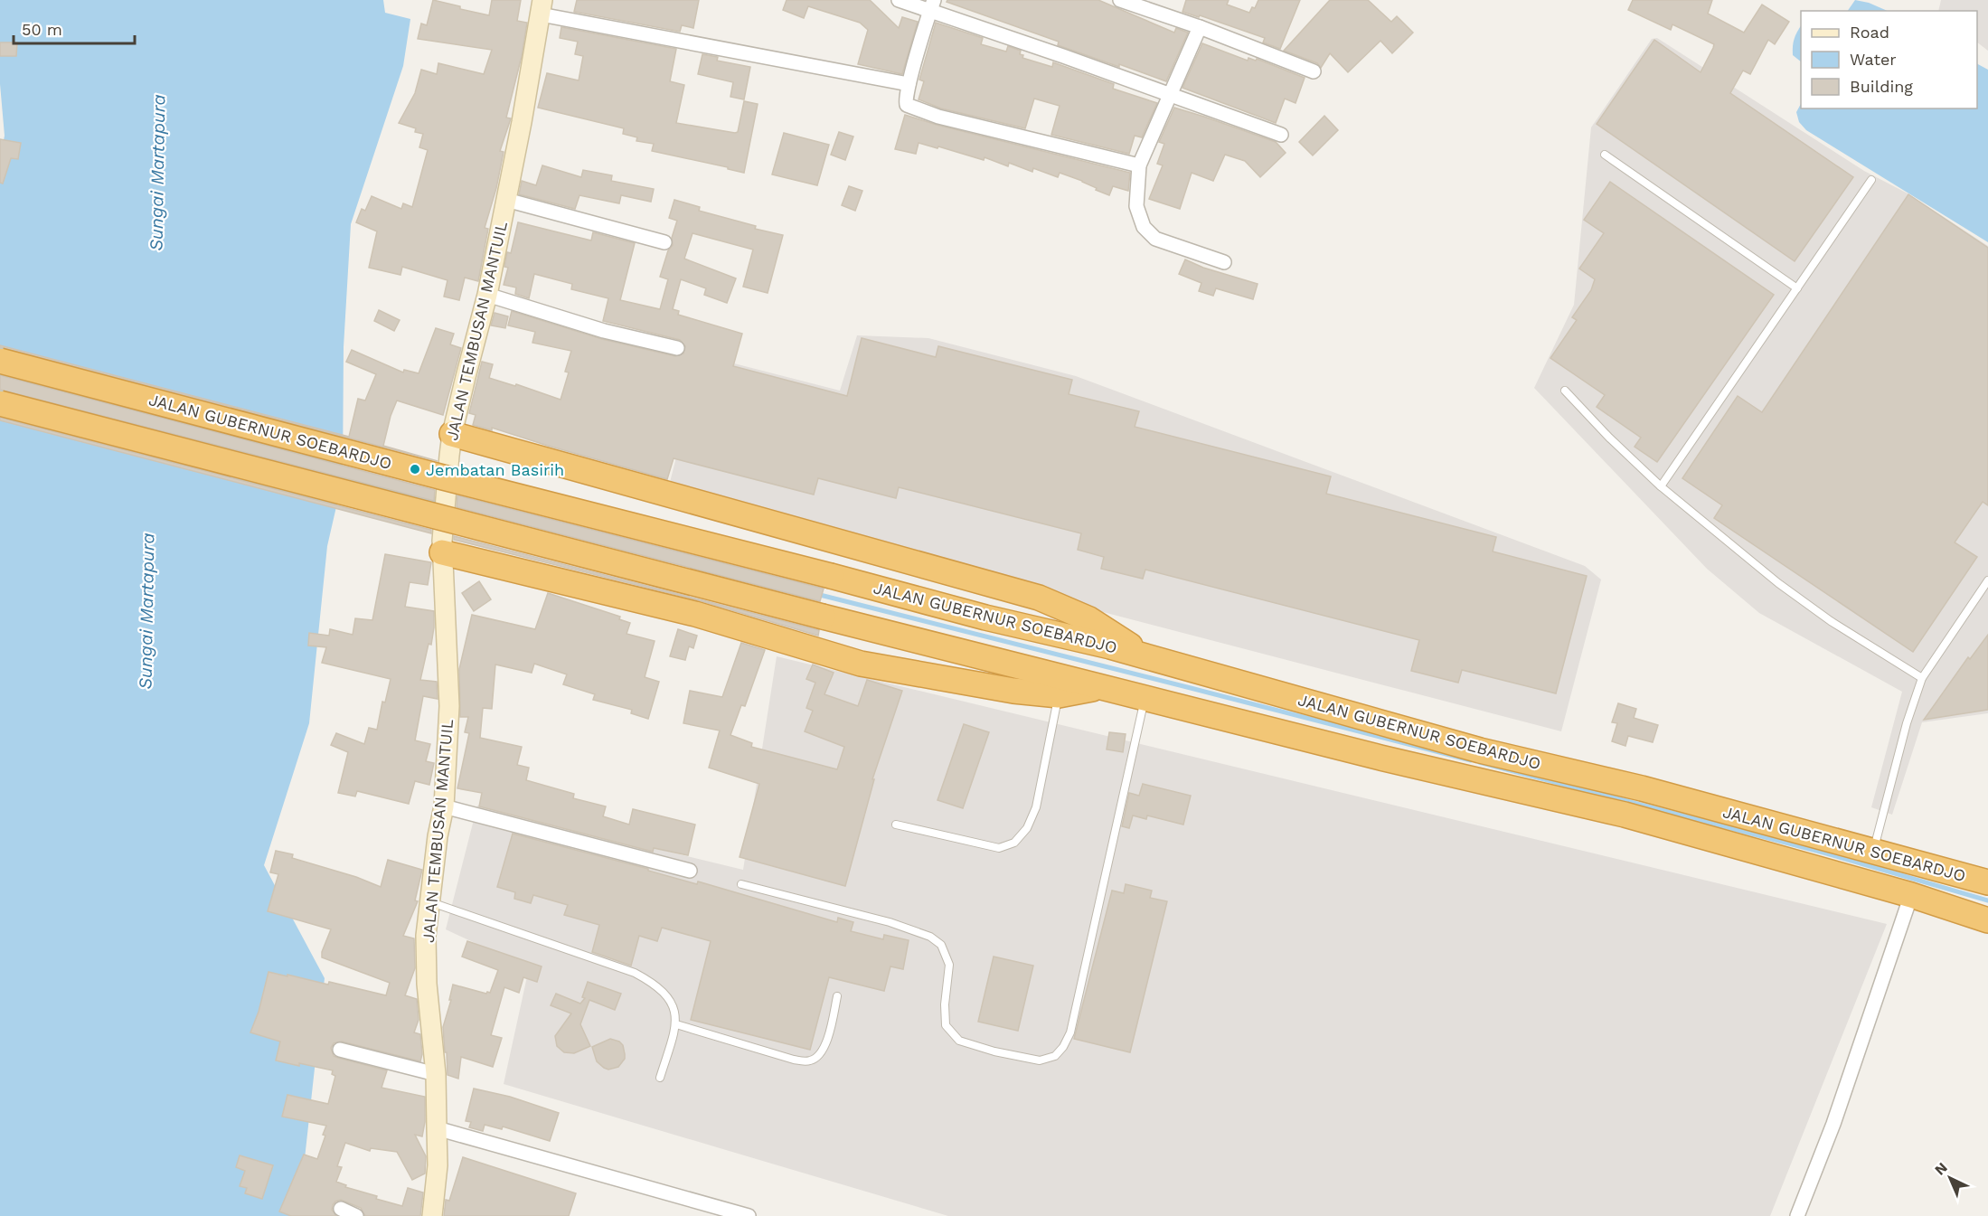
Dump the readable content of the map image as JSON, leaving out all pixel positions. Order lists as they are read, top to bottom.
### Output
{
  "streets": {
    "highway": ["JALAN GUBERNUR SOEBARDJO"],
    "street": ["JALAN TEMBUSAN MANTUIL"]
  },
  "water": ["Sungai Martapura"],
  "places": ["Jembatan Basirih"],
  "legend": ["Road", "Water", "Building"],
  "scale_bar": "50 m",
  "north": "top left"
}
